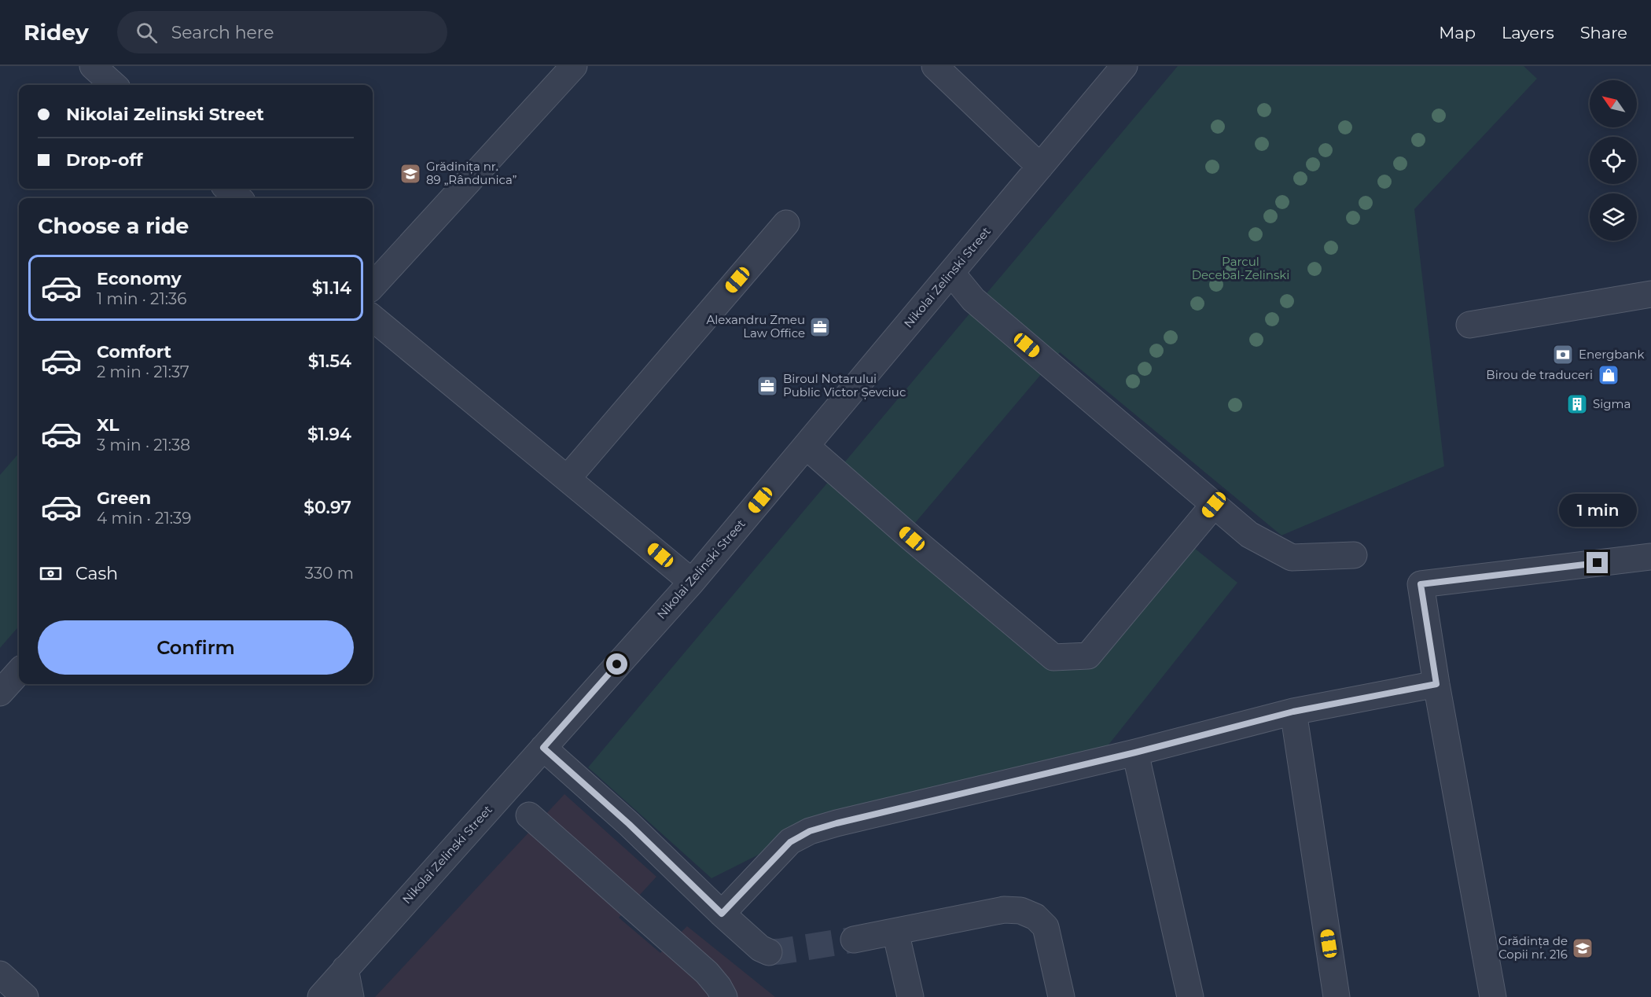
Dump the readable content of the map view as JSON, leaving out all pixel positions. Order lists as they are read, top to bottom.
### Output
{
  "streets": {
    "street": ["Nikolai Zelinski Street"]
  },
  "parks": ["Parcul Decebal-Zelinski"],
  "places": {
    "school or university": ["Grădinița nr. 89 „Rândunica”", "Grădința de Copii nr. 216"],
    "office": ["Alexandru Zmeu Law Office", "Biroul Notarului Public Victor Șevciuc"],
    "bank": ["Energbank"],
    "shop": ["Birou de traduceri"],
    "building": ["Sigma"]
  },
  "north": "top left",
  "page": {
    "header": "Ridey",
    "search": "Search here",
    "nav": ["Map", "Layers", "Share"],
    "banner": ["Nikolai Zelinski Street", "Drop-off"],
    "heading": "Choose a ride",
    "list": [
      {
        "name": "Economy",
        "note": "1 min · 21:36",
        "value": "$1.14"
      },
      {
        "name": "Comfort",
        "note": "2 min · 21:37",
        "value": "$1.54"
      },
      {
        "name": "XL",
        "note": "3 min · 21:38",
        "value": "$1.94"
      },
      {
        "name": "Green",
        "note": "4 min · 21:39",
        "value": "$0.97"
      }
    ],
    "bubble": "1 min",
    "pay": ["Cash", "330 m"],
    "buttons": "Confirm"
  }
}
